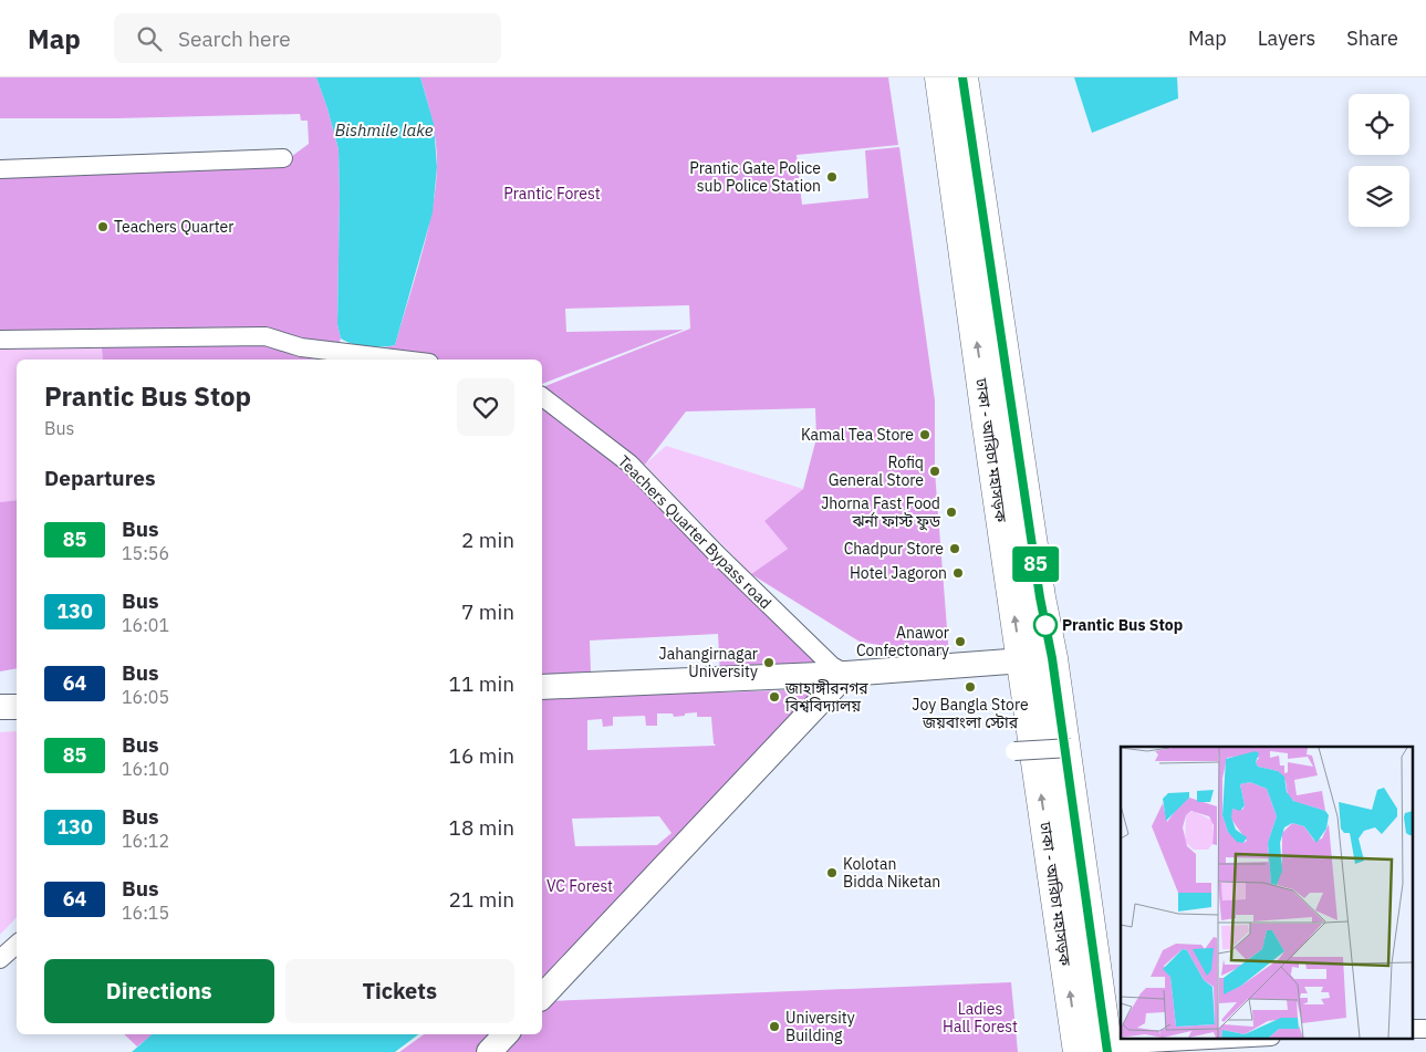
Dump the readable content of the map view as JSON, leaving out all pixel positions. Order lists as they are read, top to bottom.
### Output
{
  "streets": {
    "highway": ["ঢাকা - আরিচা মহাসড়ক"],
    "street": ["Teachers Quarter Bypass road"]
  },
  "water": ["Bishmile lake"],
  "parks": ["Prantic Forest", "VC Forest", "Ladies Hall Forest"],
  "places": [
    "Prantic Gate Police sub Police Station",
    "Teachers Quarter",
    "Kamal Tea Store",
    "Rofiq General Store",
    "Jhorna Fast Food ঝর্না ফাস্ট ফুড",
    "Chadpur Store",
    "Hotel Jagoron",
    "Prantic Bus Stop",
    "Anawor Confectonary",
    "Jahangirnagar University",
    "Joy Bangla Store জয়বাংলা স্টোর",
    "জাহাঙ্গীরনগর বিশ্ববিদ্যালয়",
    "Kolotan Bidda Niketan",
    "University Building"
  ],
  "lines": ["bus line 85"],
  "page": {
    "header": "Map",
    "search": "Search here",
    "nav": ["Map", "Layers", "Share"],
    "on_map": "85",
    "heading": [
      ["Prantic Bus Stop", "Bus"],
      "Departures"
    ],
    "list": [
      {
        "mark": "85",
        "name": "Bus",
        "note": "15:56",
        "value": "2 min"
      },
      {
        "mark": "130",
        "name": "Bus",
        "note": "16:01",
        "value": "7 min"
      },
      {
        "mark": "64",
        "name": "Bus",
        "note": "16:05",
        "value": "11 min"
      },
      {
        "mark": "85",
        "name": "Bus",
        "note": "16:10",
        "value": "16 min"
      },
      {
        "mark": "130",
        "name": "Bus",
        "note": "16:12",
        "value": "18 min"
      },
      {
        "mark": "64",
        "name": "Bus",
        "note": "16:15",
        "value": "21 min"
      }
    ],
    "buttons": ["Directions", "Tickets"]
  }
}
